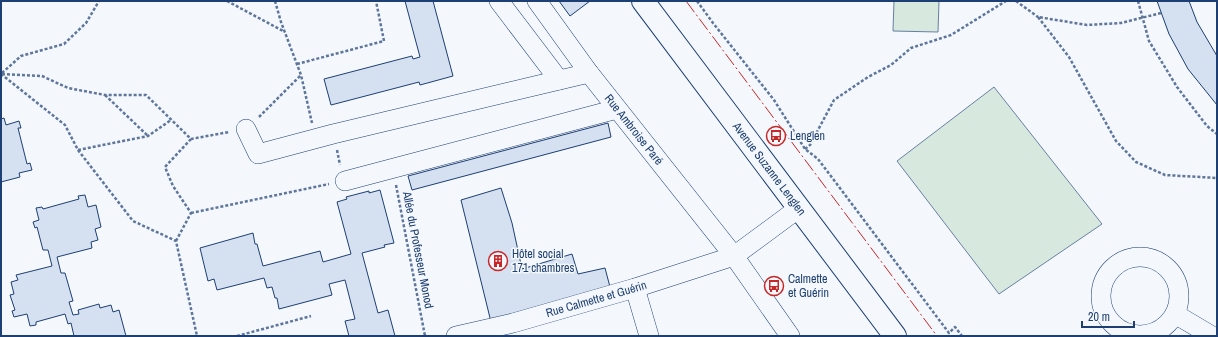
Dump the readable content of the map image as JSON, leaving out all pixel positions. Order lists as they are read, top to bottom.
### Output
{
  "streets": {
    "main road": ["Avenue Suzanne Lenglen"],
    "street": ["Rue Ambroise Paré", "Rue Calmette et Guérin"],
    "path": ["Allée du Professeur Monod"]
  },
  "crossings": [
    ["Rue Ambroise Paré", "Rue Calmette et Guérin"],
    ["Avenue Suzanne Lenglen", "Rue Calmette et Guérin"]
  ],
  "places": {
    "bus stop": ["Lenglen", "Calmette et Guérin"],
    "building": ["Hôtel social 171 chambres"]
  },
  "scale_bar": "20 m"
}
